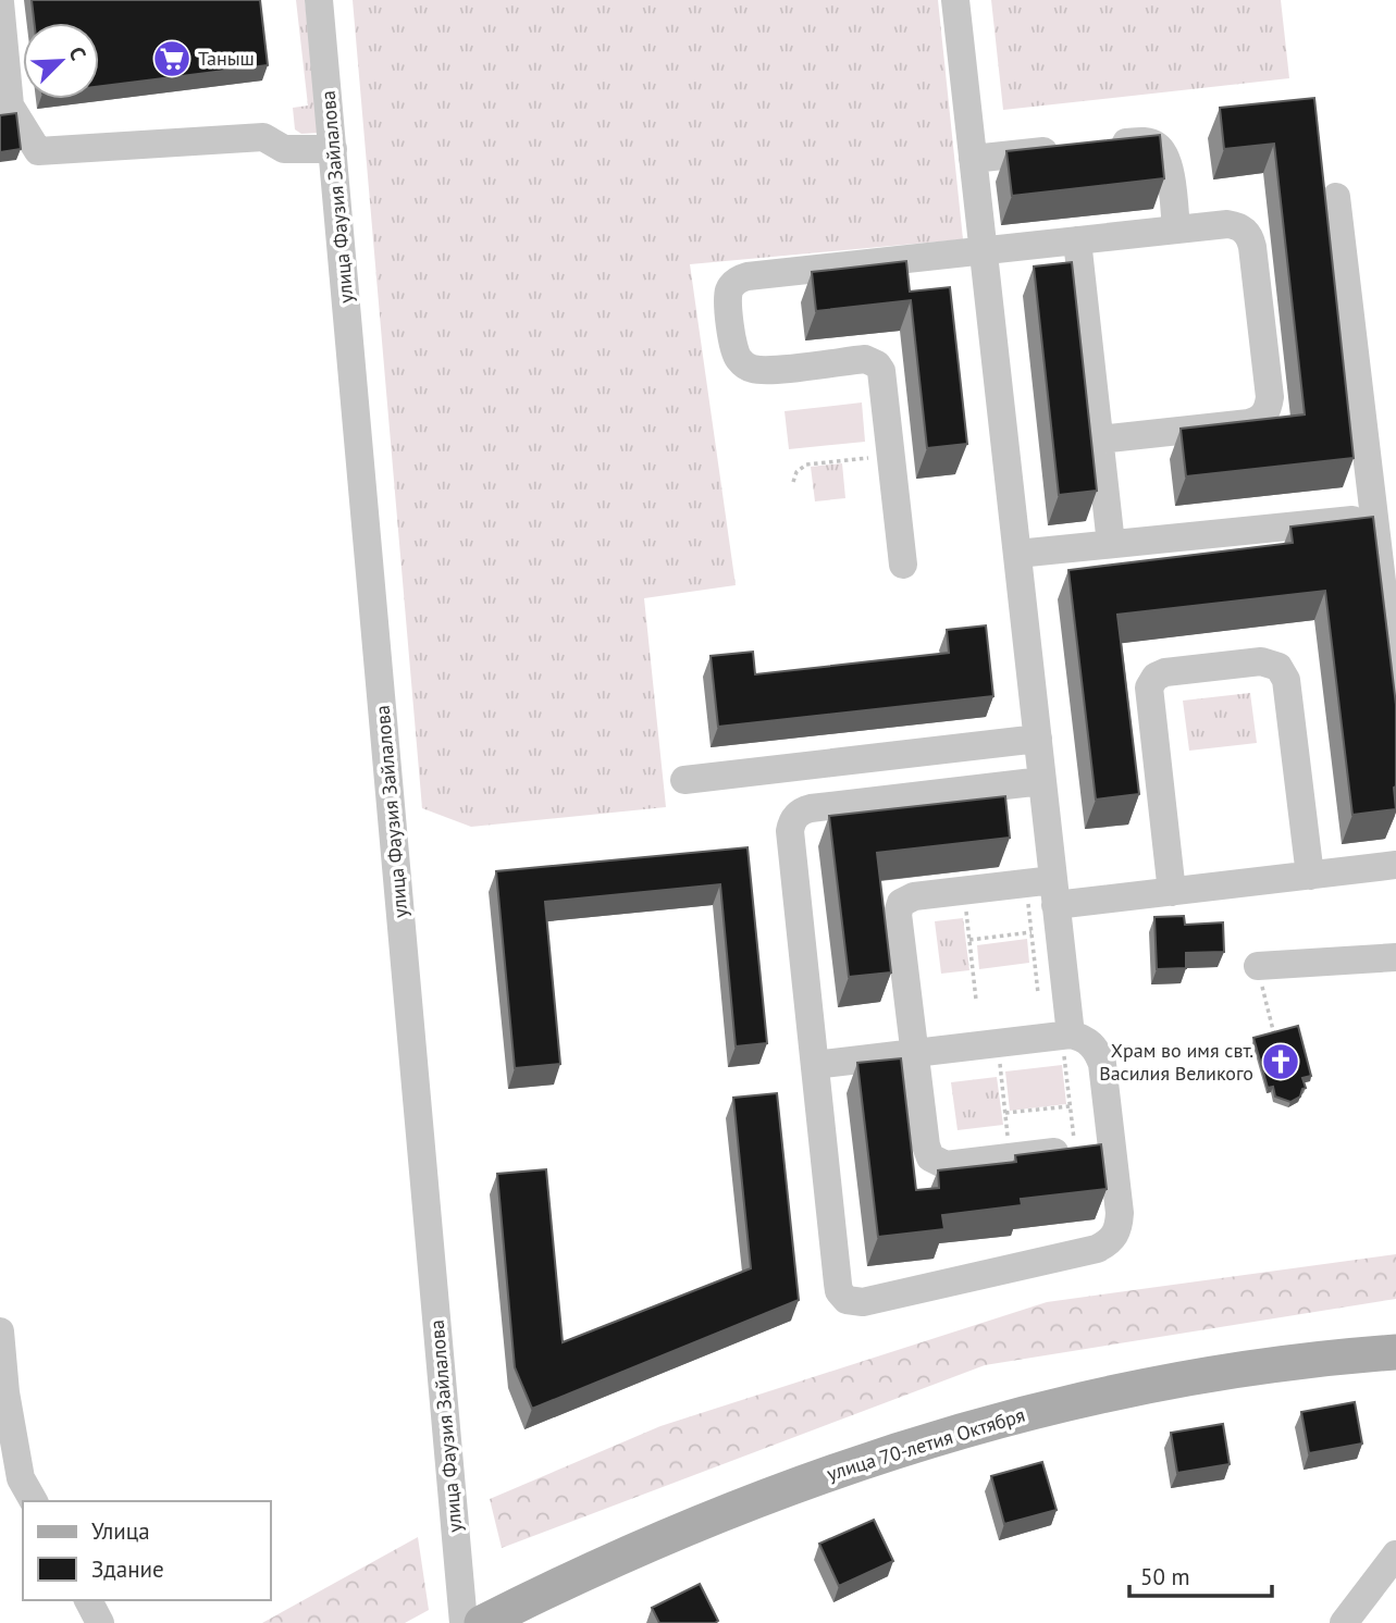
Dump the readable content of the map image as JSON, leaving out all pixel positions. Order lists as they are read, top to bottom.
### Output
{
  "streets": {
    "main road": ["улица 70-летия Октября"],
    "street": ["улица Фаузия Зайлалова"]
  },
  "places": {
    "supermarket": ["Таныш"],
    "church": ["Храм во имя свт. Василия Великого"]
  },
  "legend": ["Улица", "Здание"],
  "scale_bar": "50 m",
  "north": "top right"
}
